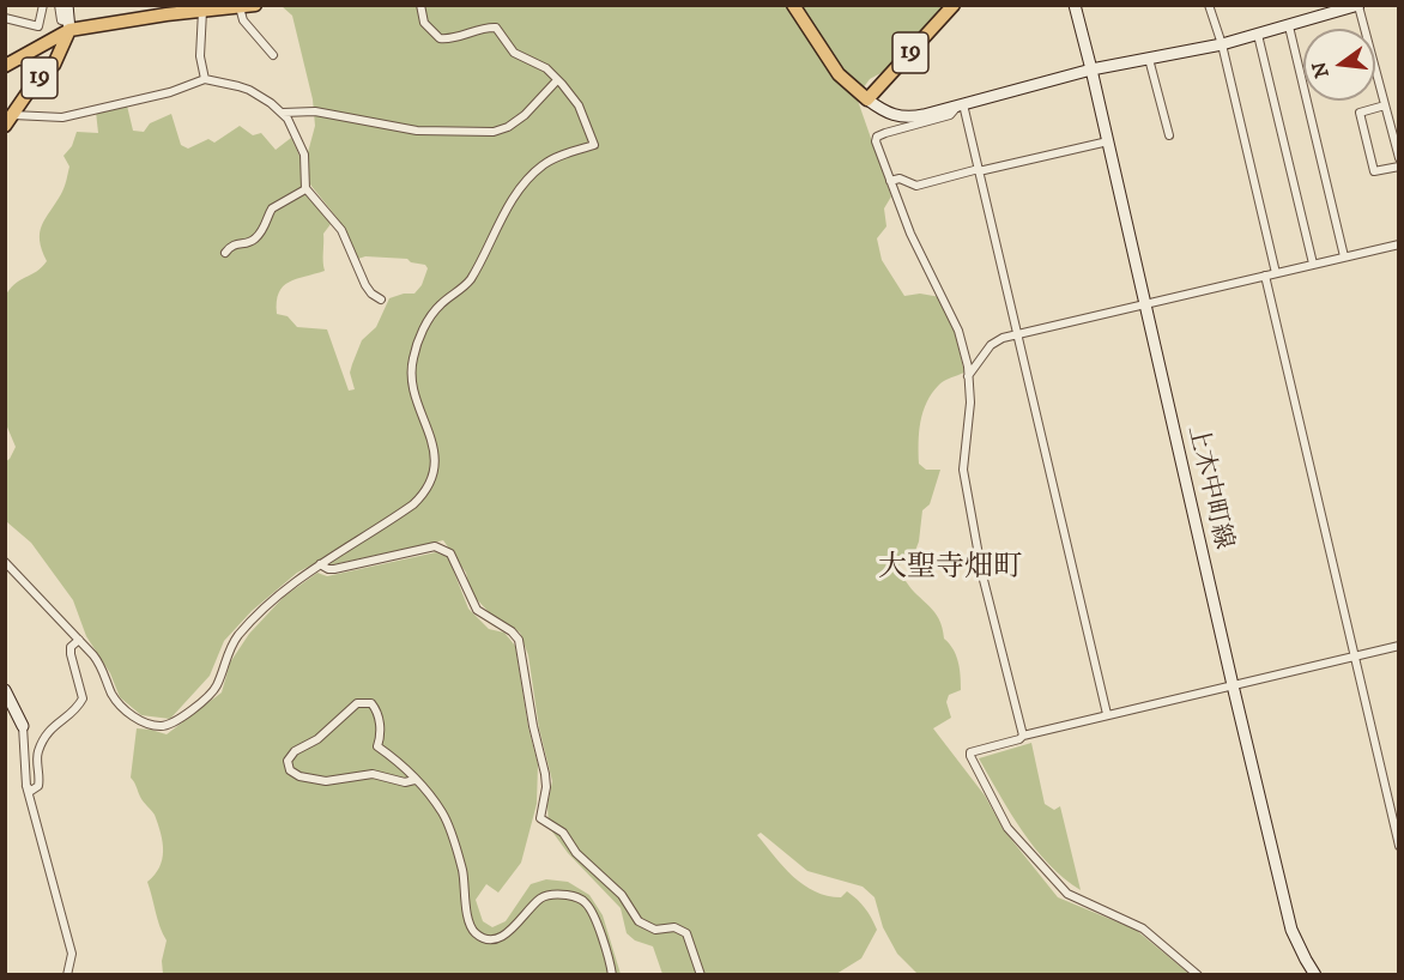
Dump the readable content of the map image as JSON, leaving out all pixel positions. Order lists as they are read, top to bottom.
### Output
{
  "streets": {
    "main road": ["19", "上木中町線"]
  },
  "districts": ["大聖寺畑町"],
  "north": "left"
}
